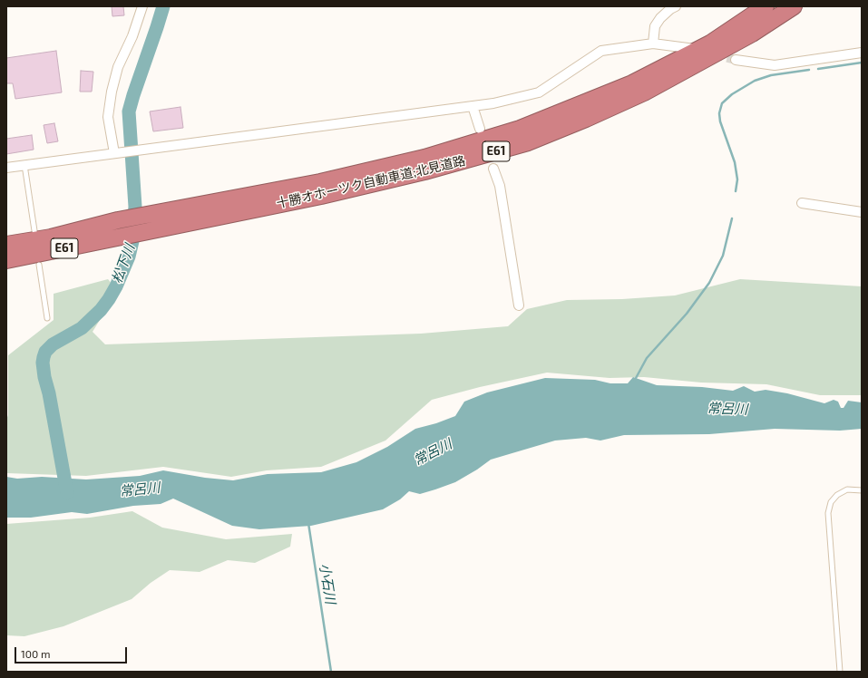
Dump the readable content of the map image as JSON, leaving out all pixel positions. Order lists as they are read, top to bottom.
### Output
{
  "streets": {
    "highway": ["E61", "十勝オホーツク自動車道;北見道路"]
  },
  "water": ["松下川", "常呂川", "小石川"],
  "scale_bar": "100 m"
}
